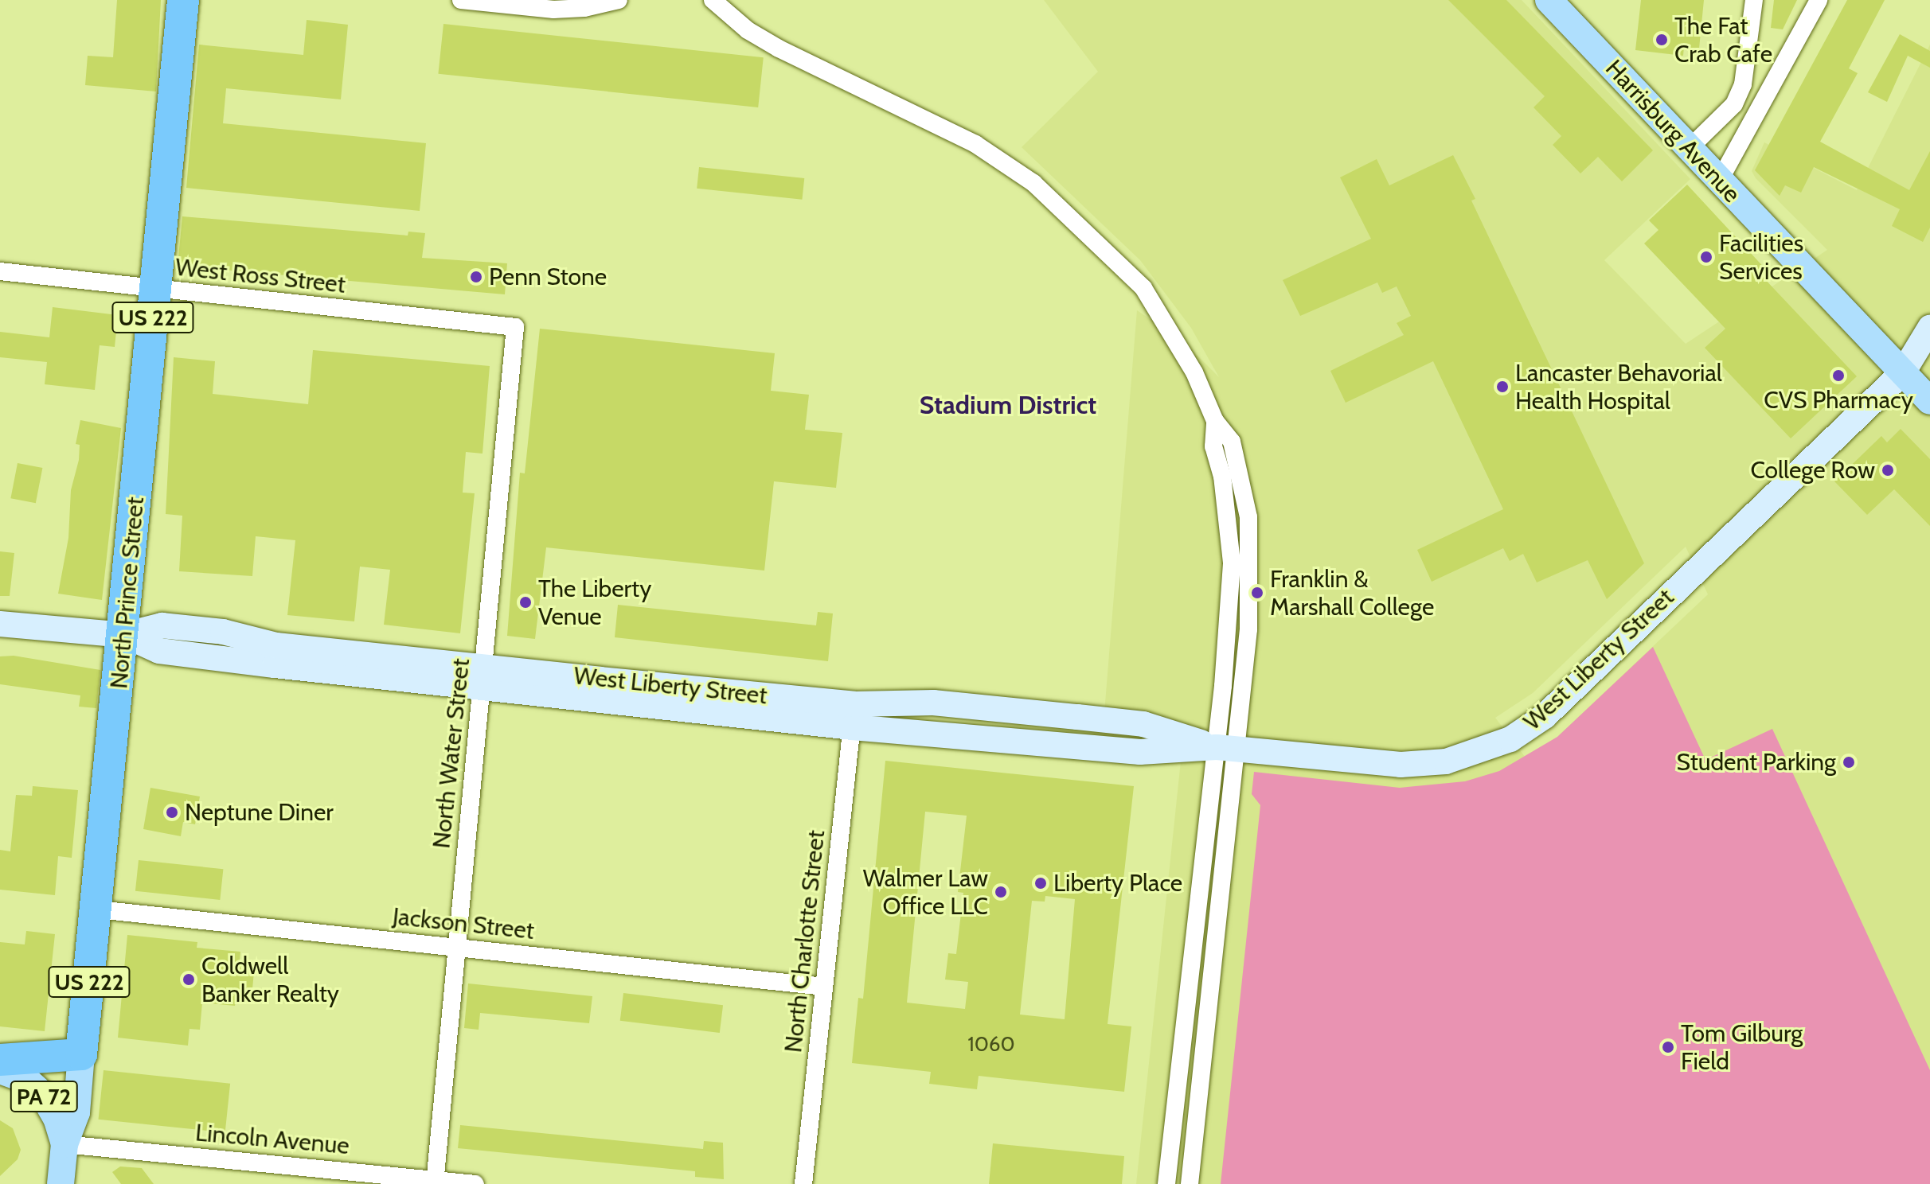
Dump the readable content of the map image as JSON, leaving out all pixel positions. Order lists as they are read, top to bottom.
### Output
{
  "streets": {
    "highway": ["US 222", "North Prince Street"],
    "main road": ["Harrisburg Avenue", "West Liberty Street", "PA 72"],
    "street": [
      "West Ross Street",
      "North Water Street",
      "Jackson Street",
      "North Charlotte Street",
      "Lincoln Avenue"
    ]
  },
  "crossings": [
    ["Harrisburg Avenue", "West Liberty Street"],
    ["West Ross Street", "North Prince Street"],
    ["West Ross Street", "North Water Street"],
    ["North Prince Street", "West Liberty Street"],
    ["North Prince Street", "Jackson Street"],
    ["North Prince Street", "PA 72"],
    ["North Prince Street", "Lincoln Avenue"],
    ["West Liberty Street", "North Water Street"],
    ["West Liberty Street", "North Charlotte Street"],
    ["North Water Street", "Jackson Street"],
    ["North Water Street", "Lincoln Avenue"],
    ["Jackson Street", "North Charlotte Street"],
    ["PA 72", "Lincoln Avenue"]
  ],
  "districts": ["Stadium District"],
  "places": [
    "The Fat Crab Cafe",
    "Facilities Services",
    "Penn Stone",
    "CVS Pharmacy",
    "Lancaster Behavorial Health Hospital",
    "College Row",
    "Franklin & Marshall College",
    "The Liberty Venue",
    "Student Parking",
    "Neptune Diner",
    "Liberty Place",
    "Walmer Law Office LLC",
    "Coldwell Banker Realty",
    "Tom Gilburg Field"
  ],
  "house_numbers": ["1060"]
}
